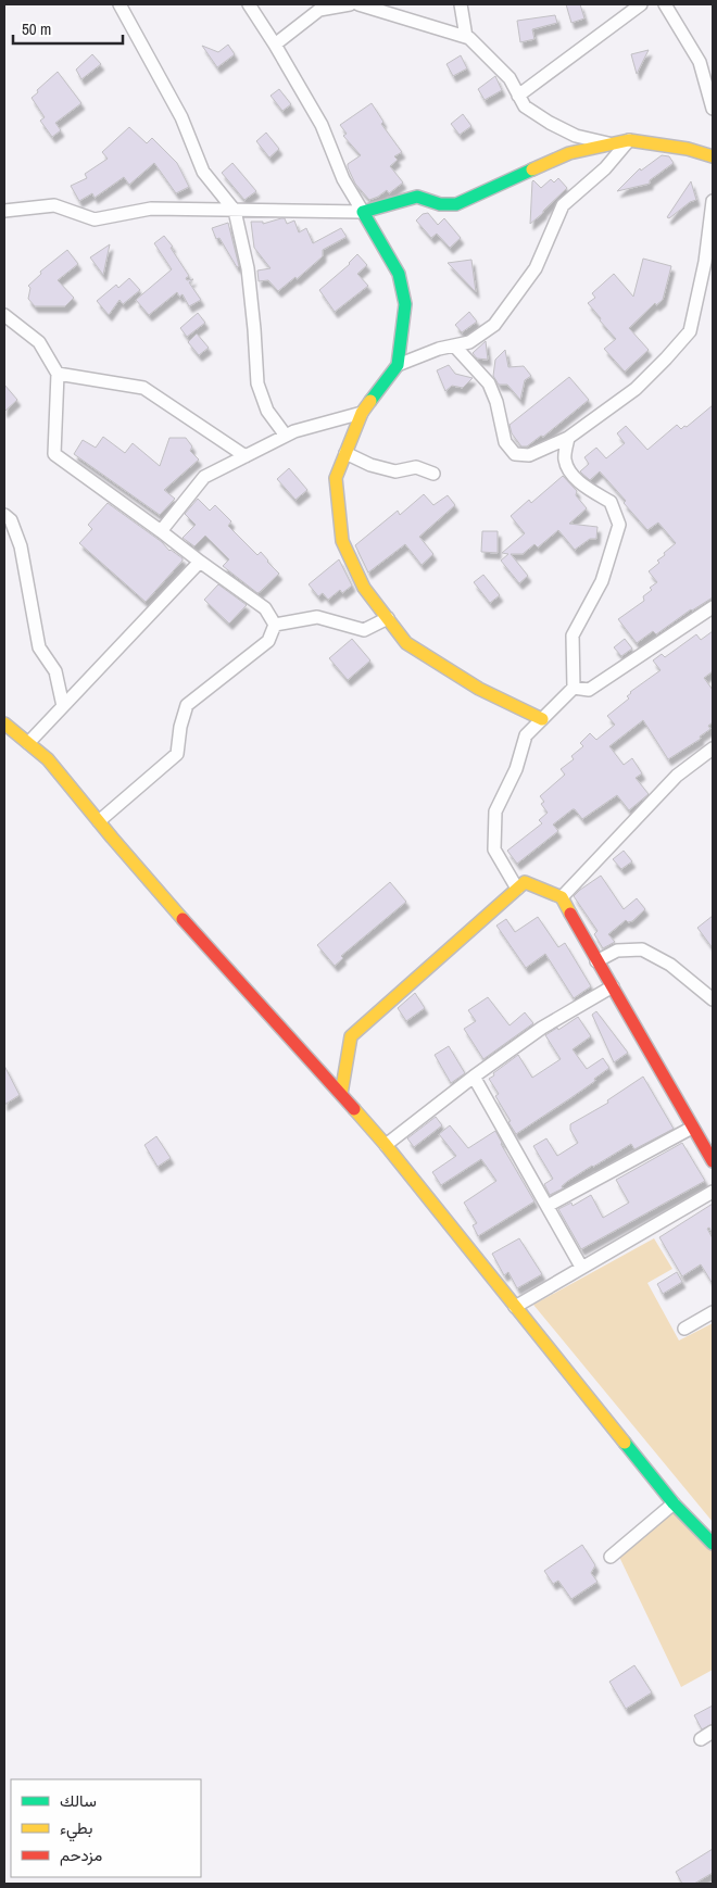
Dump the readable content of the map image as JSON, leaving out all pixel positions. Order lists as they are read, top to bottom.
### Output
{
  "legend": ["سالك", "بطيء", "مزدحم"],
  "scale_bar": "50 m"
}
